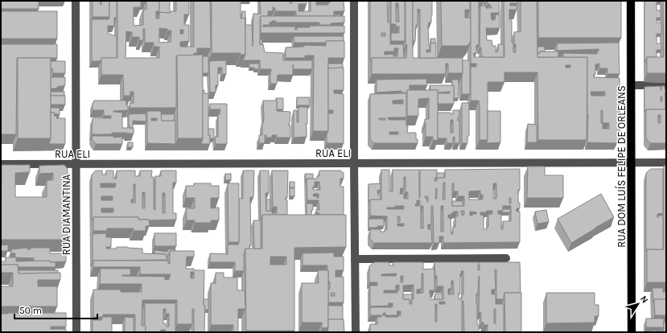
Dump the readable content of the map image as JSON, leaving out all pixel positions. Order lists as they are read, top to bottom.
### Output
{
  "streets": {
    "main road": ["RUA DOM LUÍS FELIPE DE ORLEANS"],
    "street": ["RUA ELI", "RUA DIAMANTINA"]
  },
  "crossings": [
    ["RUA ELI", "RUA DOM LUÍS FELIPE DE ORLEANS"],
    ["RUA ELI", "RUA DIAMANTINA"]
  ],
  "scale_bar": "50 m",
  "north": "top right"
}
